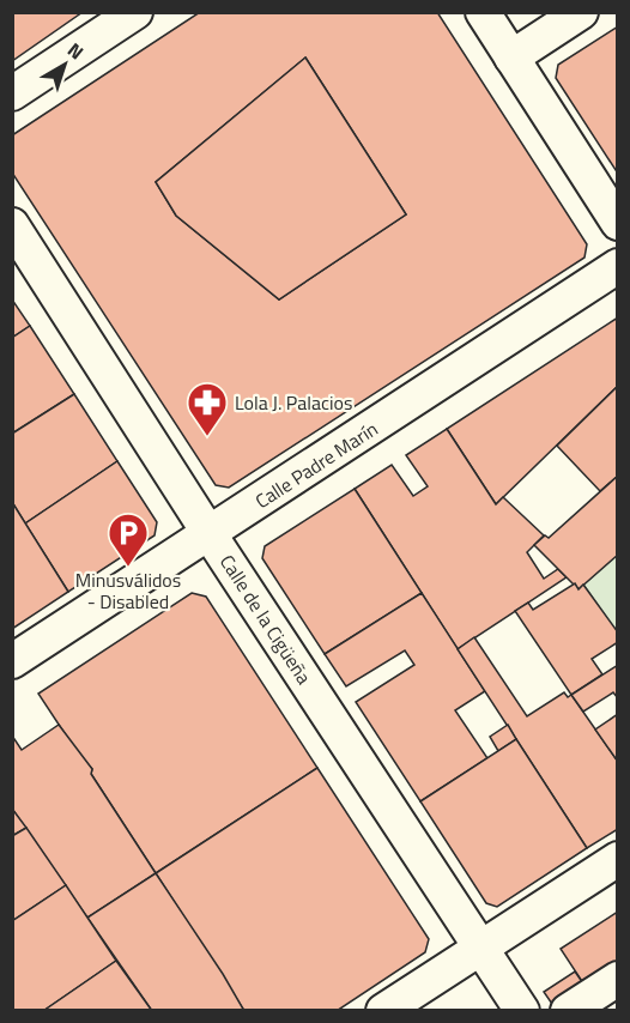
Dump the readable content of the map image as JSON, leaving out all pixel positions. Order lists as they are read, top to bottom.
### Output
{
  "streets": {
    "street": ["Calle Padre Marín", "Calle de la Cigüeña"]
  },
  "crossings": [
    ["Calle Padre Marín", "Calle de la Cigüeña"]
  ],
  "places": {
    "pharmacy": ["Lola J. Palacios"],
    "parking": ["Minusválidos - Disabled"]
  },
  "north": "top right"
}
